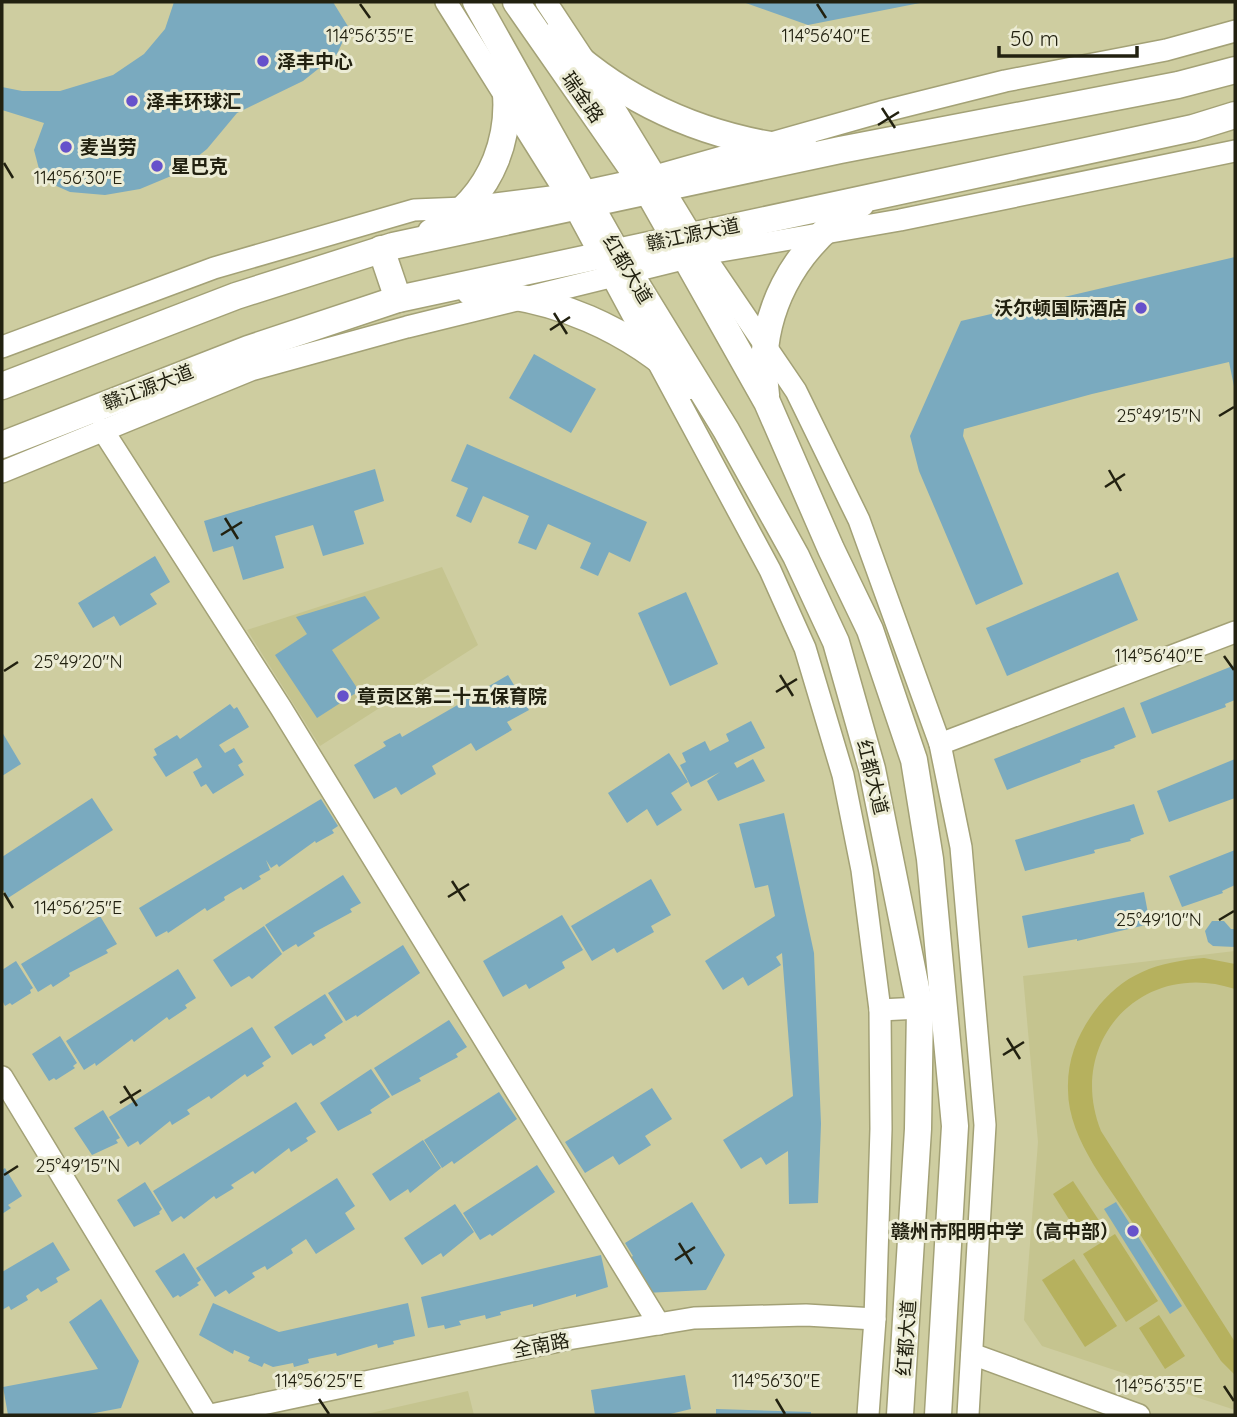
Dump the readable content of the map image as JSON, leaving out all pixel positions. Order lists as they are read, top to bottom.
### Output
{
  "streets": {
    "main road": ["瑞金路", "赣江源大道", "红都大道"],
    "street": ["全南路"]
  },
  "crossings": [
    ["瑞金路", "红都大道"],
    ["赣江源大道", "红都大道"]
  ],
  "places": [
    "泽丰中心",
    "泽丰环球汇",
    "麦当劳",
    "星巴克",
    "沃尔顿国际酒店",
    "章贡区第二十五保育院",
    "赣州市阳明中学（高中部）"
  ],
  "scale_bar": "50 m",
  "coordinates": [
    "114°56'35\"E",
    "114°56'40\"E",
    "114°56'30\"E",
    "25°49'15\"N",
    "25°49'20\"N",
    "114°56'25\"E",
    "25°49'10\"N"
  ]
}
